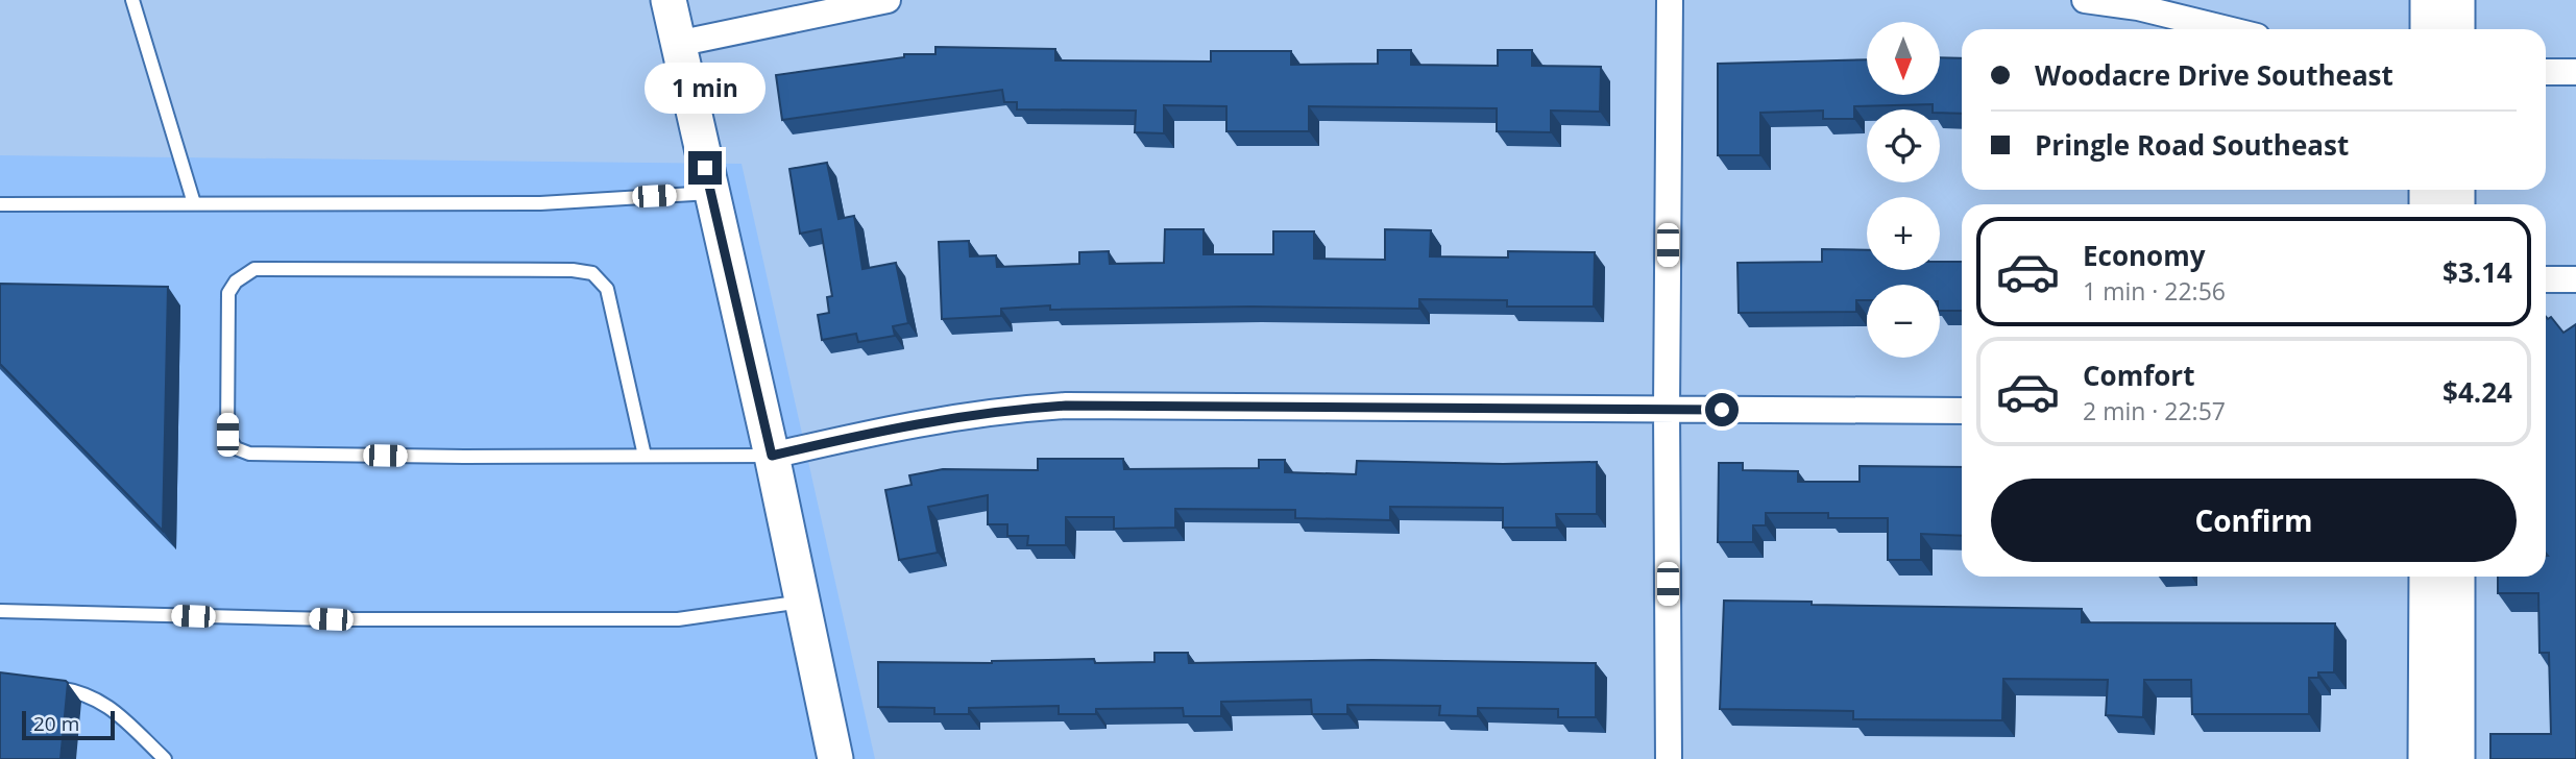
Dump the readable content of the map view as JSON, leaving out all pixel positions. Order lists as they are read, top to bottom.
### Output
{
  "scale_bar": "20 m",
  "north": "bottom",
  "page": {
    "map_buttons": ["+", "−"],
    "banner": ["Woodacre Drive Southeast", "Pringle Road Southeast"],
    "bubble": "1 min",
    "list": [
      {
        "name": "Economy",
        "note": "1 min · 22:56",
        "value": "$3.14"
      },
      {
        "name": "Comfort",
        "note": "2 min · 22:57",
        "value": "$4.24"
      }
    ],
    "buttons": "Confirm",
    "scale": "20 m"
  }
}
